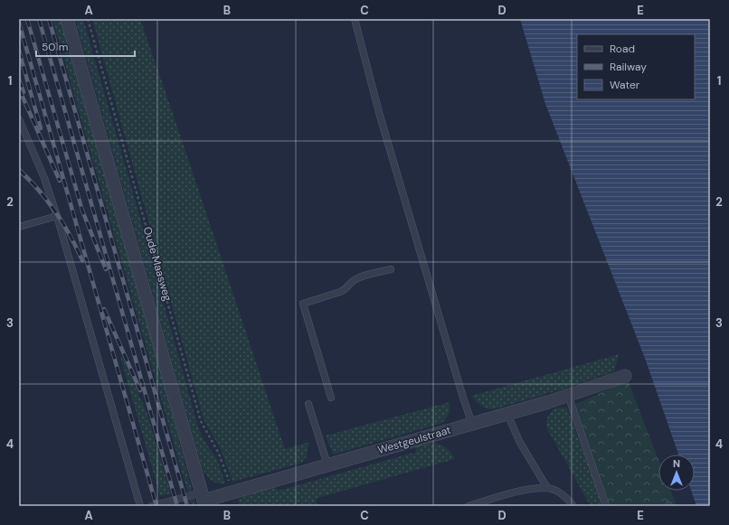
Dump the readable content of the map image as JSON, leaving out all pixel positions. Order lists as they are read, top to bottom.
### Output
{
  "streets": {
    "street": ["Oude Maasweg", "Westgeulstraat"]
  },
  "crossings": [
    ["Oude Maasweg", "Westgeulstraat"]
  ],
  "legend": ["Road", "Railway", "Water"],
  "scale_bar": "50 m",
  "north": "top",
  "grid": {
    "columns": [
      "A",
      "B",
      "C",
      "D",
      "E"
    ],
    "rows": [
      "1",
      "2",
      "3",
      "4"
    ]
  }
}
